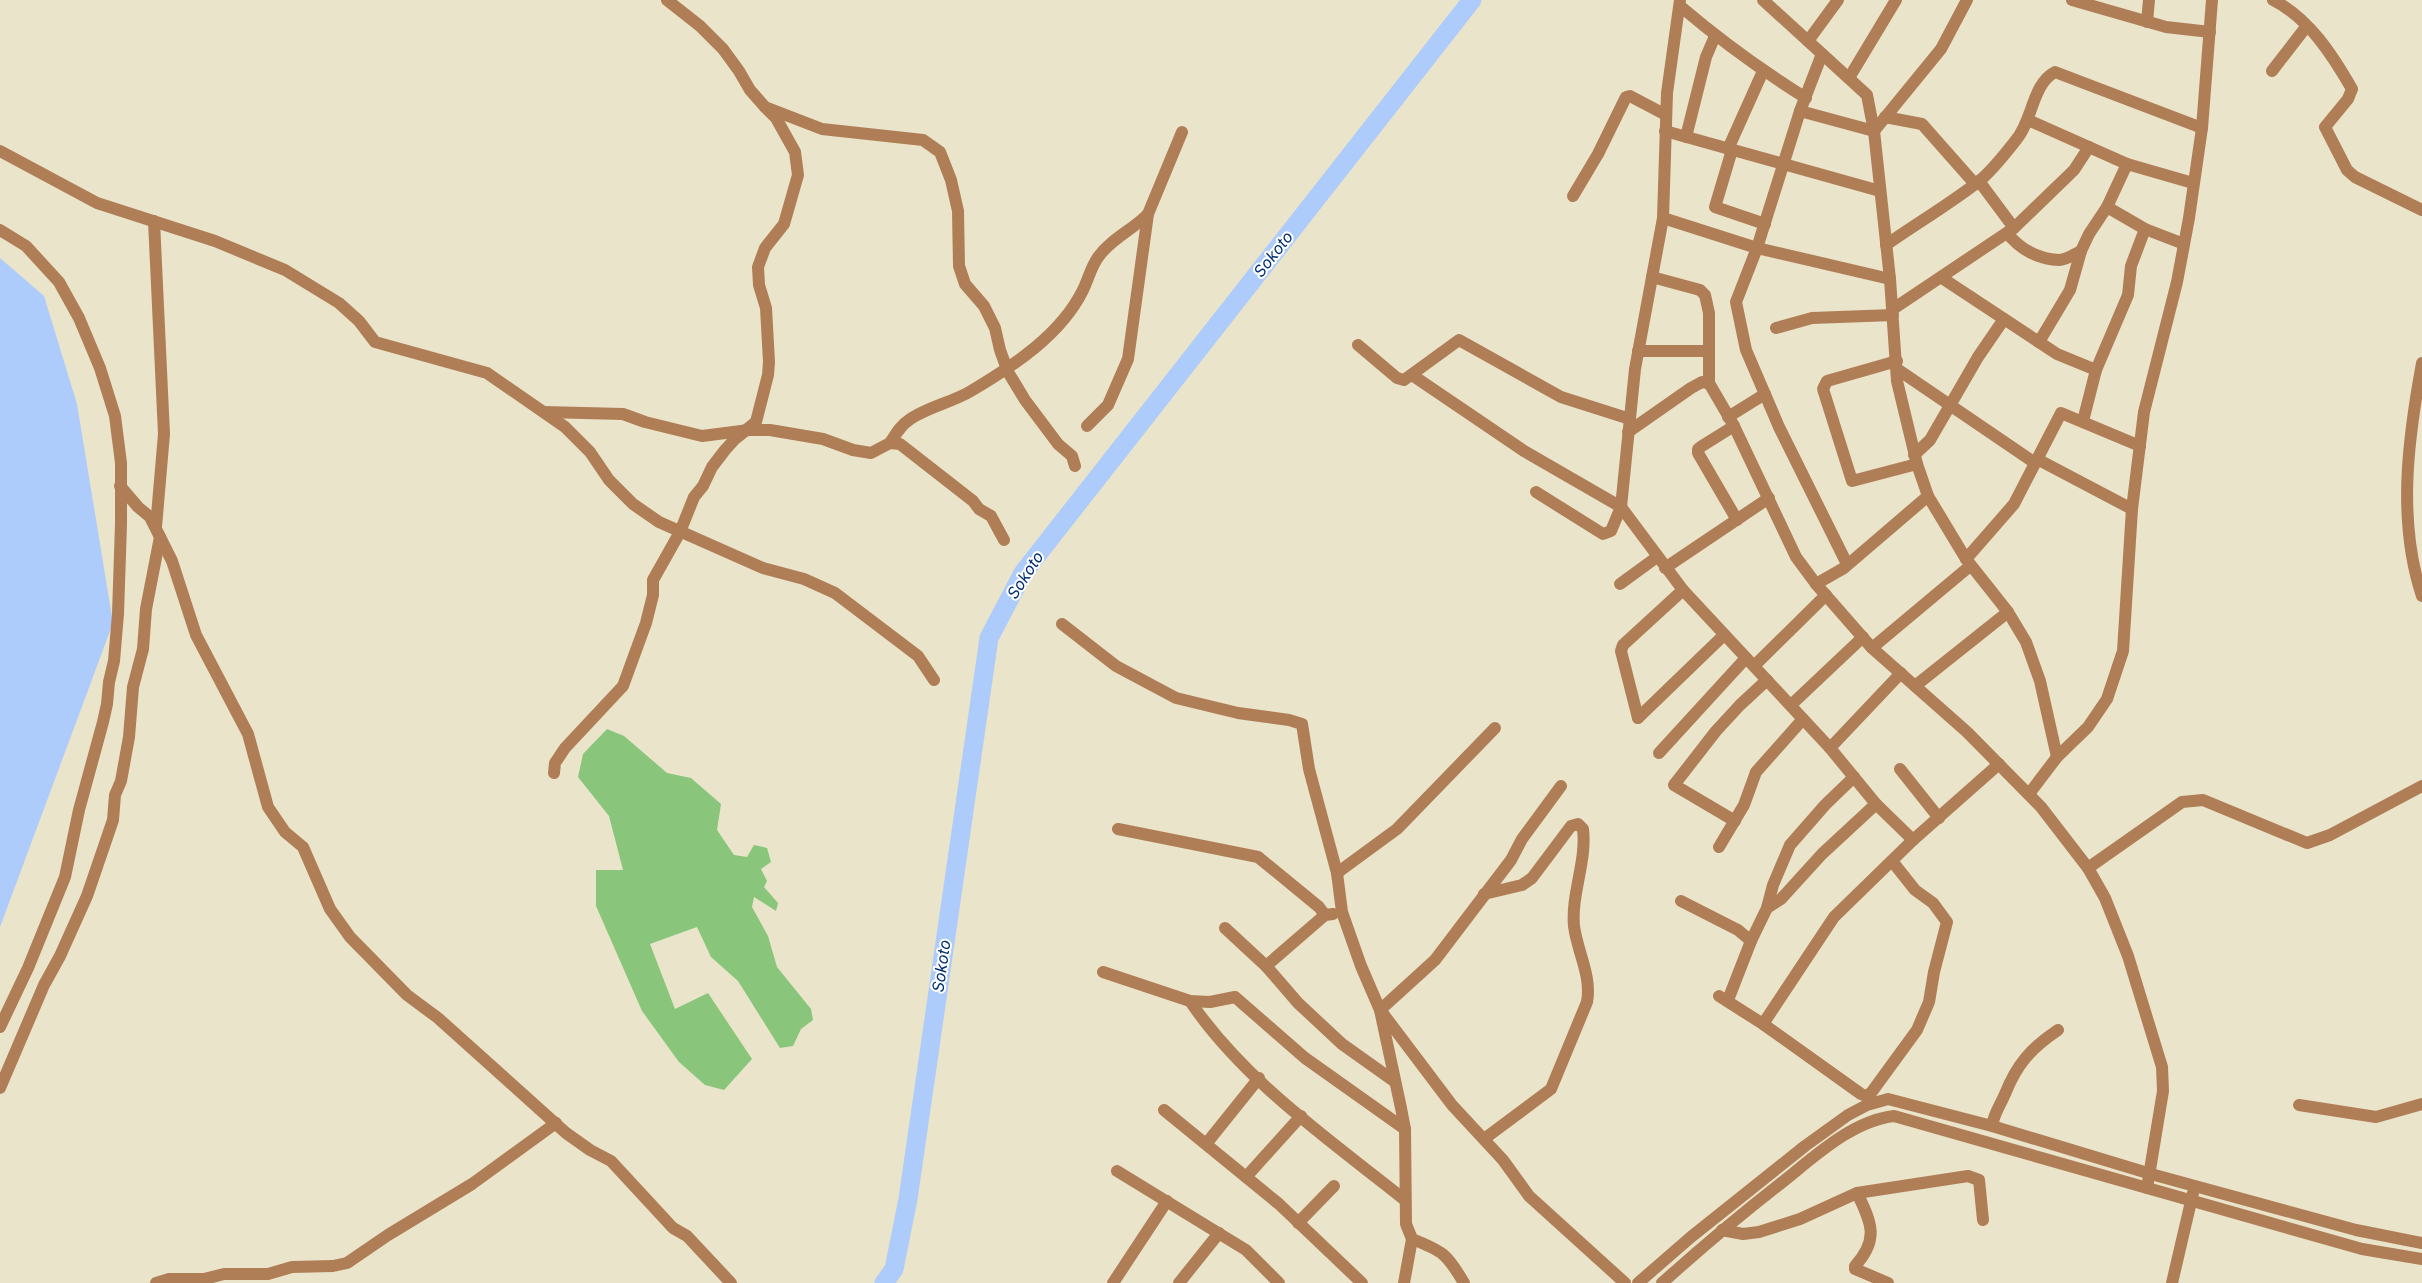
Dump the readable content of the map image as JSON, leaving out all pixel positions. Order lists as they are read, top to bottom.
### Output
{
  "water": ["Sokoto"]
}
